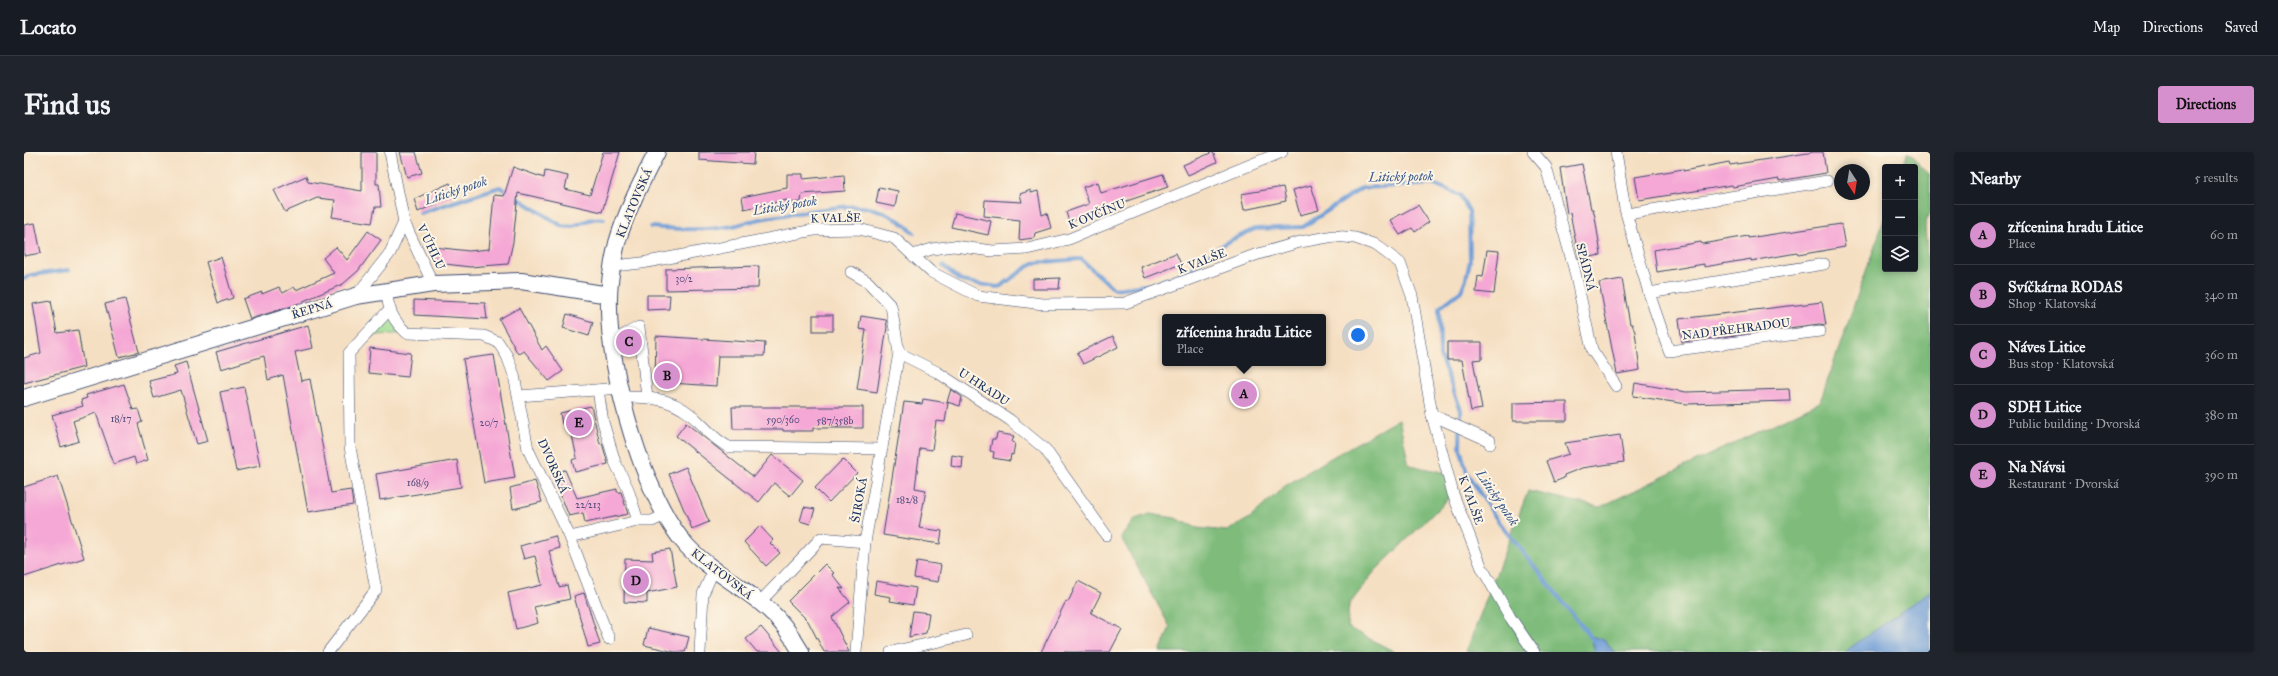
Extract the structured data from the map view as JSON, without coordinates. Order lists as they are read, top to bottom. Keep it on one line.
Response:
{"streets":{"street":["KLATOVSKÁ","K OVČÍNU","K VALŠE","V ÚHLU","SPÁDNÁ","ŘEPNÁ","NAD PŘEHRADOU","U HRADU","DVORSKÁ","ŠIROKÁ"]},"crossings":[["KLATOVSKÁ","K VALŠE"],["KLATOVSKÁ","ŘEPNÁ"],["K OVČÍNU","K VALŠE"],["V ÚHLU","ŘEPNÁ"],["U HRADU","ŠIROKÁ"]],"water":["Litický potok"],"house_numbers":["30/2","18/17","590/360","587/358b","20/7","168/9","182/8","22/213"],"north":"bottom","page":{"header":"Locato","nav":["Map","Directions","Saved"],"buttons":"Directions","title":"Find us","heading":["Nearby","5 results"],"map_buttons":["+","−"],"list":[{"mark":"A","name":"zřícenina hradu Litice","note":"Place","value":"60 m"},{"mark":"B","name":"Svíčkárna RODAS","note":"Shop · Klatovská","value":"340 m"},{"mark":"C","name":"Náves Litice","note":"Bus stop · Klatovská","value":"360 m"},{"mark":"D","name":"SDH Litice","note":"Public building · Dvorská","value":"380 m"},{"mark":"E","name":"Na Návsi","note":"Restaurant · Dvorská","value":"390 m"}],"popup":["zřícenina hradu Litice","Place"],"pins":["C","B","A","E","D"]}}
